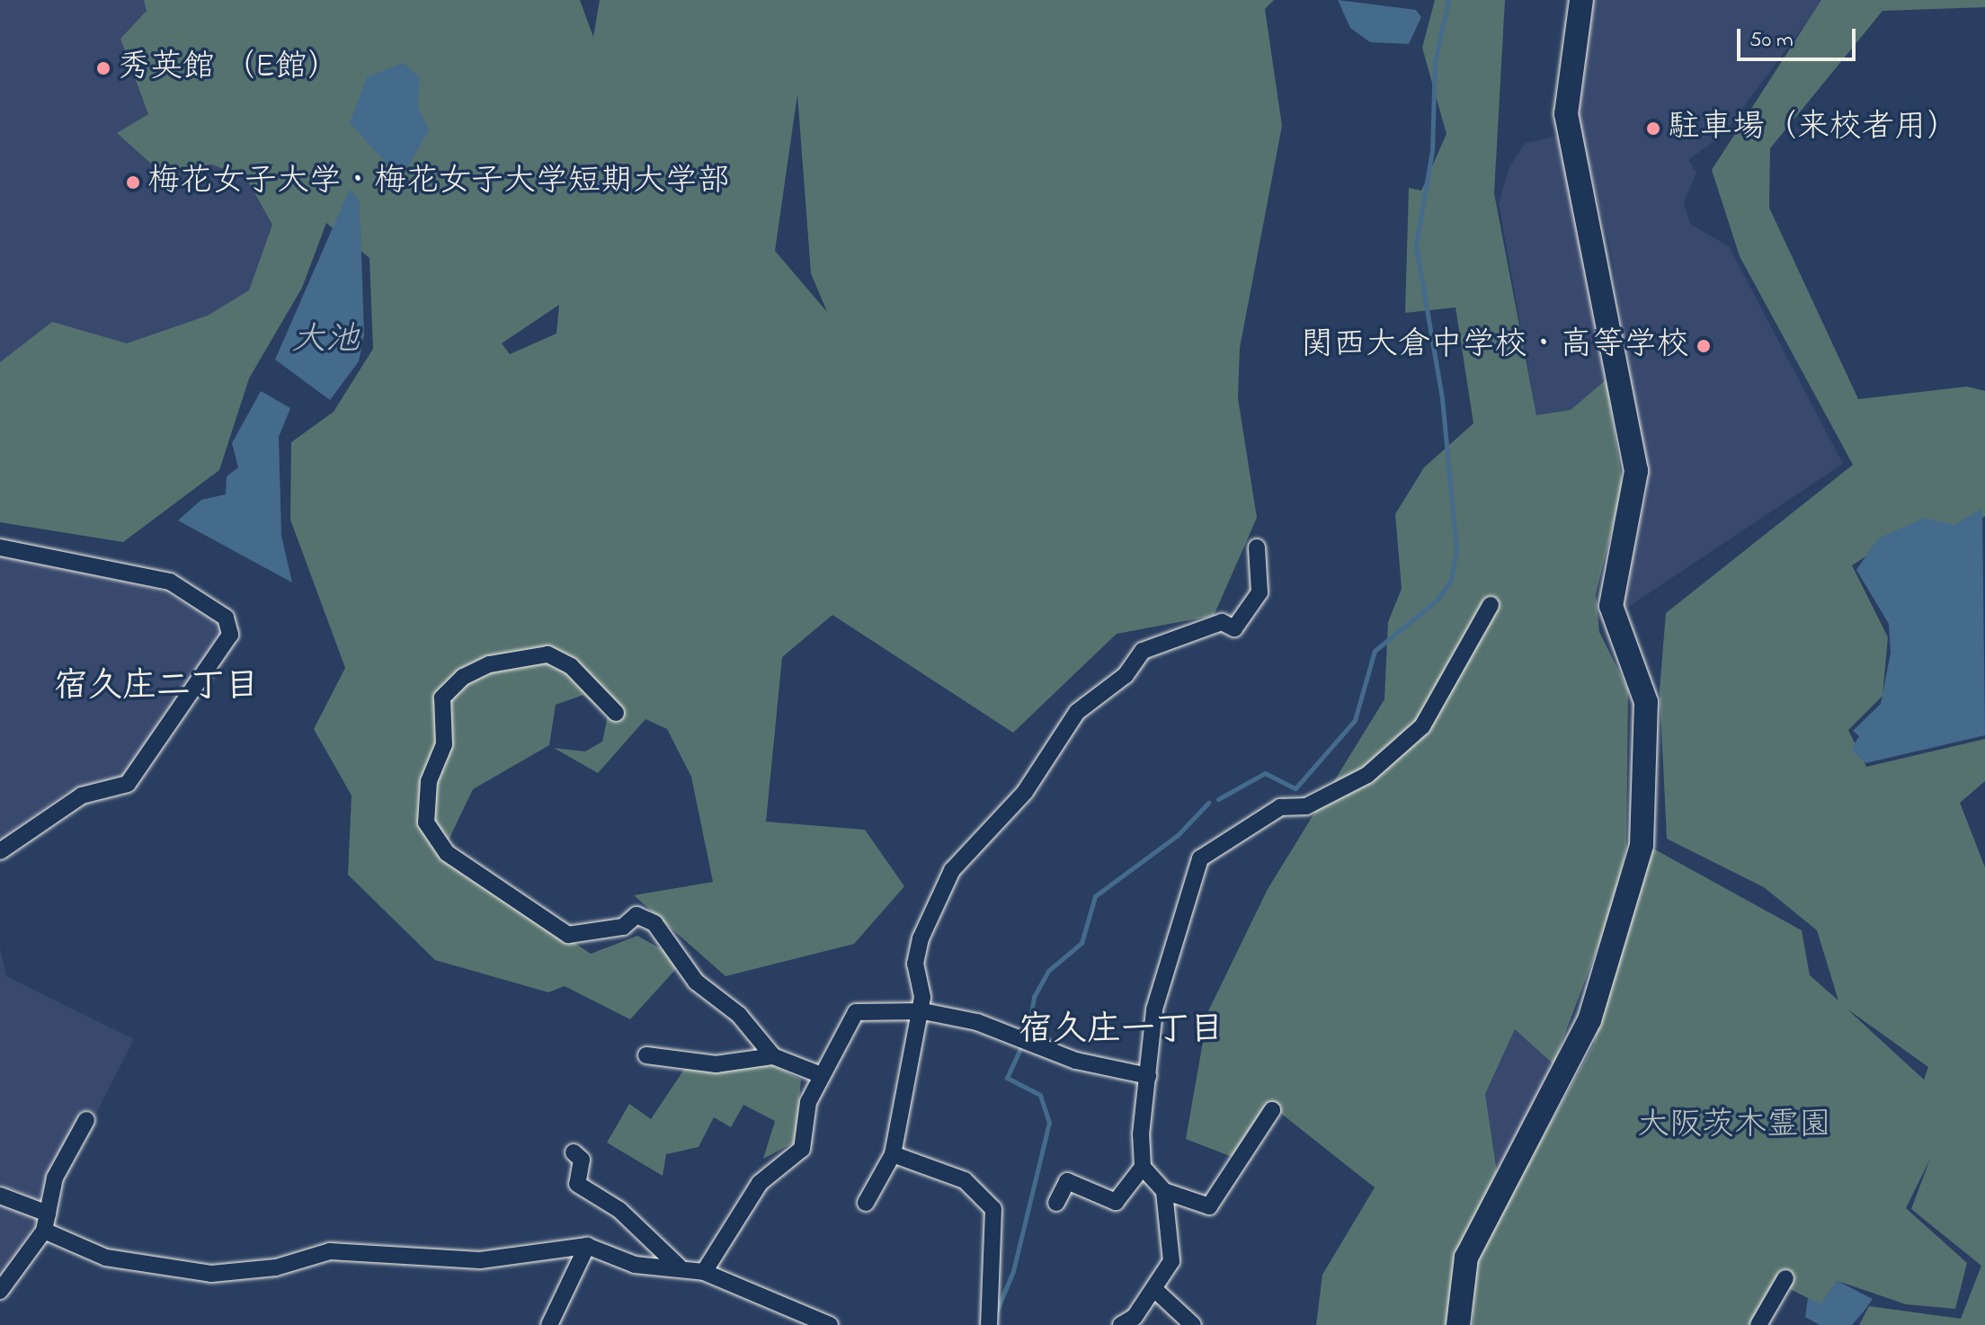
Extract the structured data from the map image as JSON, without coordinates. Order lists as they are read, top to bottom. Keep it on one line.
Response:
{"districts":["宿久庄二丁目","宿久庄一丁目"],"water":["大池"],"parks":["大阪茨木霊園"],"places":["秀英館 （E館）","駐車場（来校者用）","梅花女子大学・梅花女子大学短期大学部","関西大倉中学校・高等学校"],"scale_bar":"50 m"}
